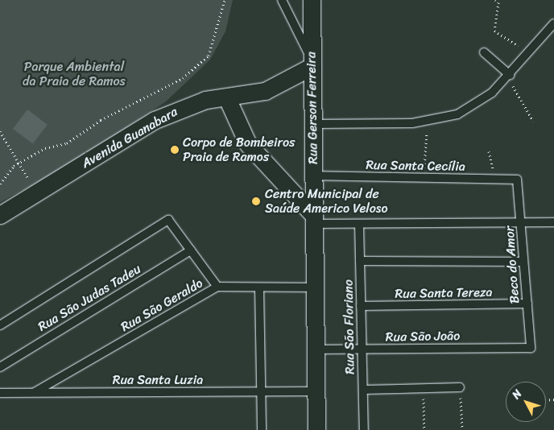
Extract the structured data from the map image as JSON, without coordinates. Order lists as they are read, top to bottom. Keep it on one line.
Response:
{"streets":{"street":["Rua Gerson Ferreira","Avenida Guanabara"],"lane":["Rua Santa Cecília","Beco do Amor","Rua Santa Tereza","Rua São Judas Tadeu","Rua São Geraldo","Rua São Floriano","Rua São João","Rua Santa Luzia"]},"crossings":[["Rua Gerson Ferreira","Avenida Guanabara"],["Rua Gerson Ferreira","Rua Santa Cecília"],["Rua Gerson Ferreira","Rua São Geraldo"],["Rua Gerson Ferreira","Rua São João"],["Rua Gerson Ferreira","Rua Santa Luzia"],["Rua Santa Cecília","Beco do Amor"],["Beco do Amor","Rua Santa Tereza"],["Beco do Amor","Rua São João"],["Rua Santa Tereza","Rua São Floriano"],["Rua São Geraldo","Rua Santa Luzia"],["Rua São Floriano","Rua São João"]],"parks":["Parque Ambiental da Praia de Ramos"],"places":["Corpo de Bombeiros Praia de Ramos","Centro Municipal de Saúde Americo Veloso"],"north":"top left"}
